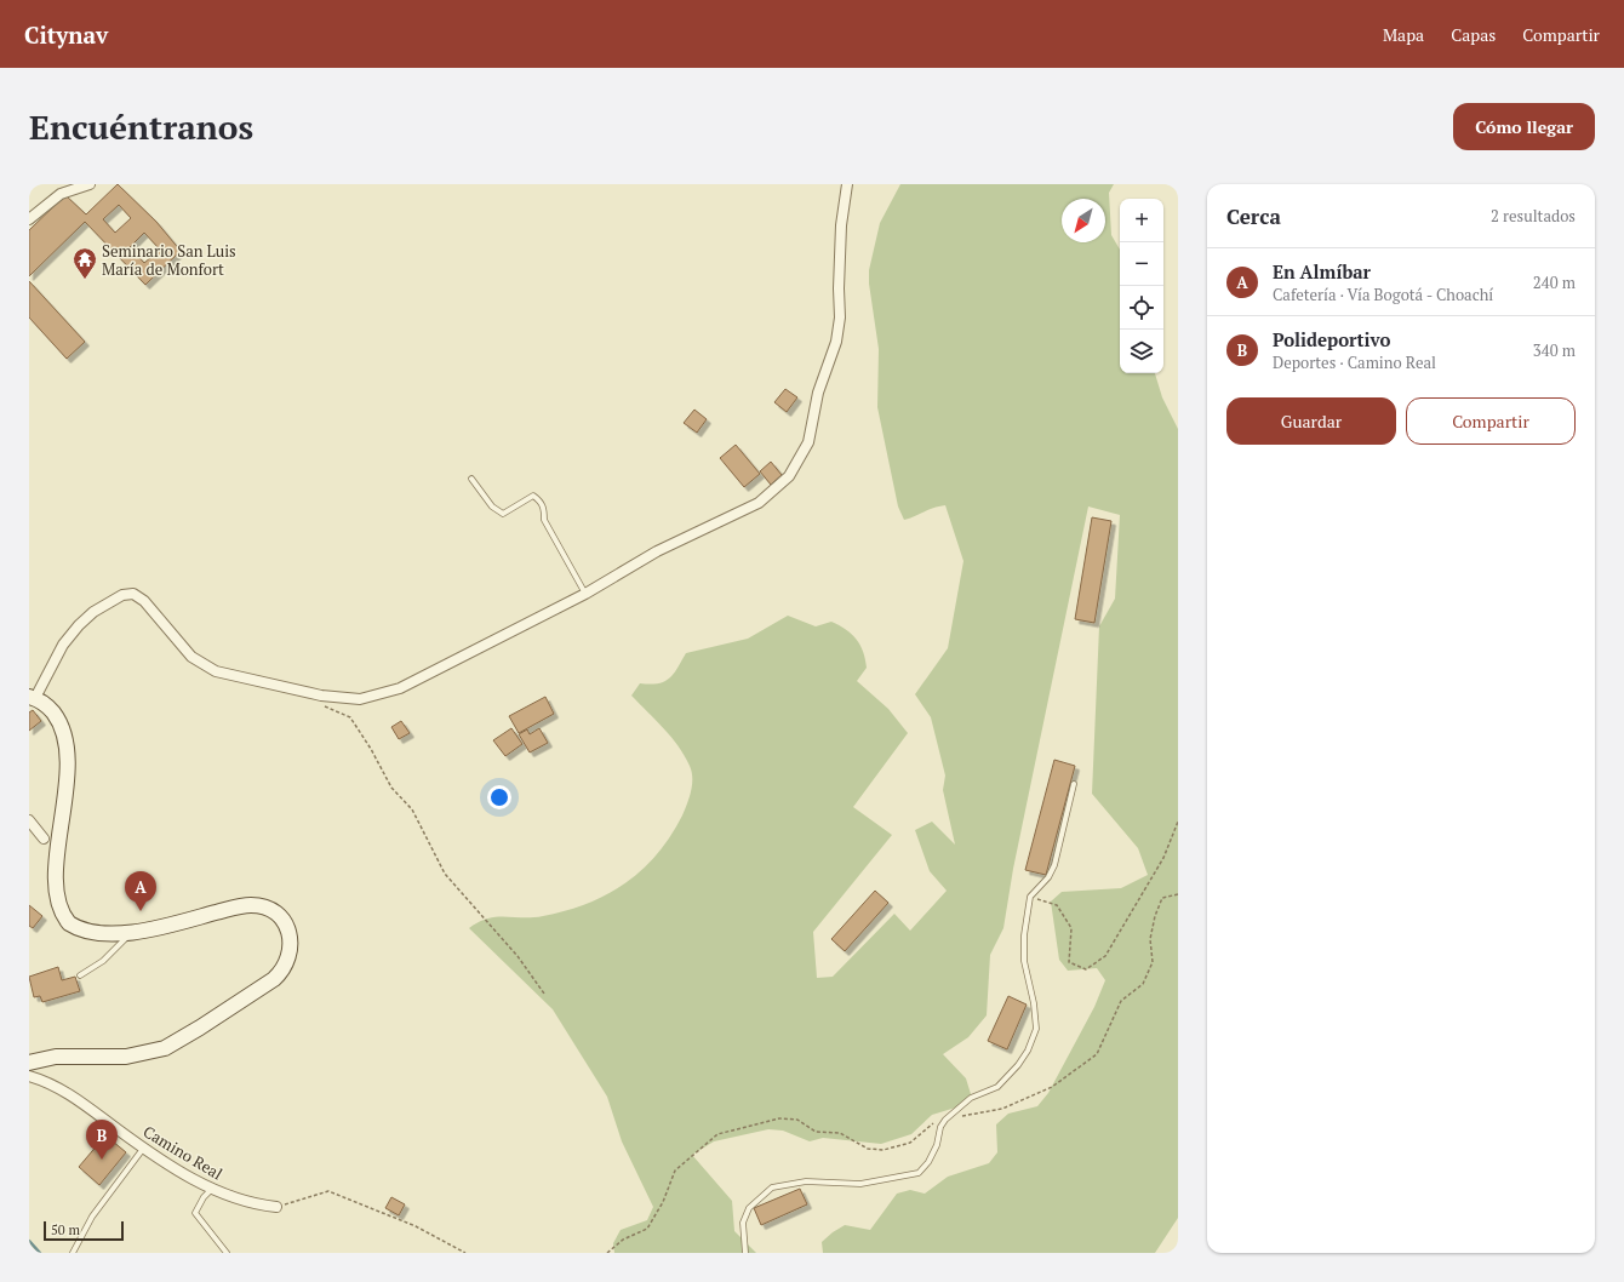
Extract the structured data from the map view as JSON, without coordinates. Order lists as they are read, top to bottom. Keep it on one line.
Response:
{"streets":{"street":["Camino Real"]},"places":{"temple":["Seminario San Luis María de Monfort"]},"scale_bar":"50 m","north":"bottom left","page":{"header":"Citynav","nav":["Mapa","Capas","Compartir"],"buttons":["Cómo llegar",["Guardar","Compartir"]],"title":"Encuéntranos","heading":["Cerca","2 resultados"],"map_buttons":["+","−"],"list":[{"mark":"A","name":"En Almíbar","note":"Cafetería · Vía Bogotá - Choachí","value":"240 m"},{"mark":"B","name":"Polideportivo","note":"Deportes · Camino Real","value":"340 m"}],"pins":["A","B"],"scale":"50 m"}}
